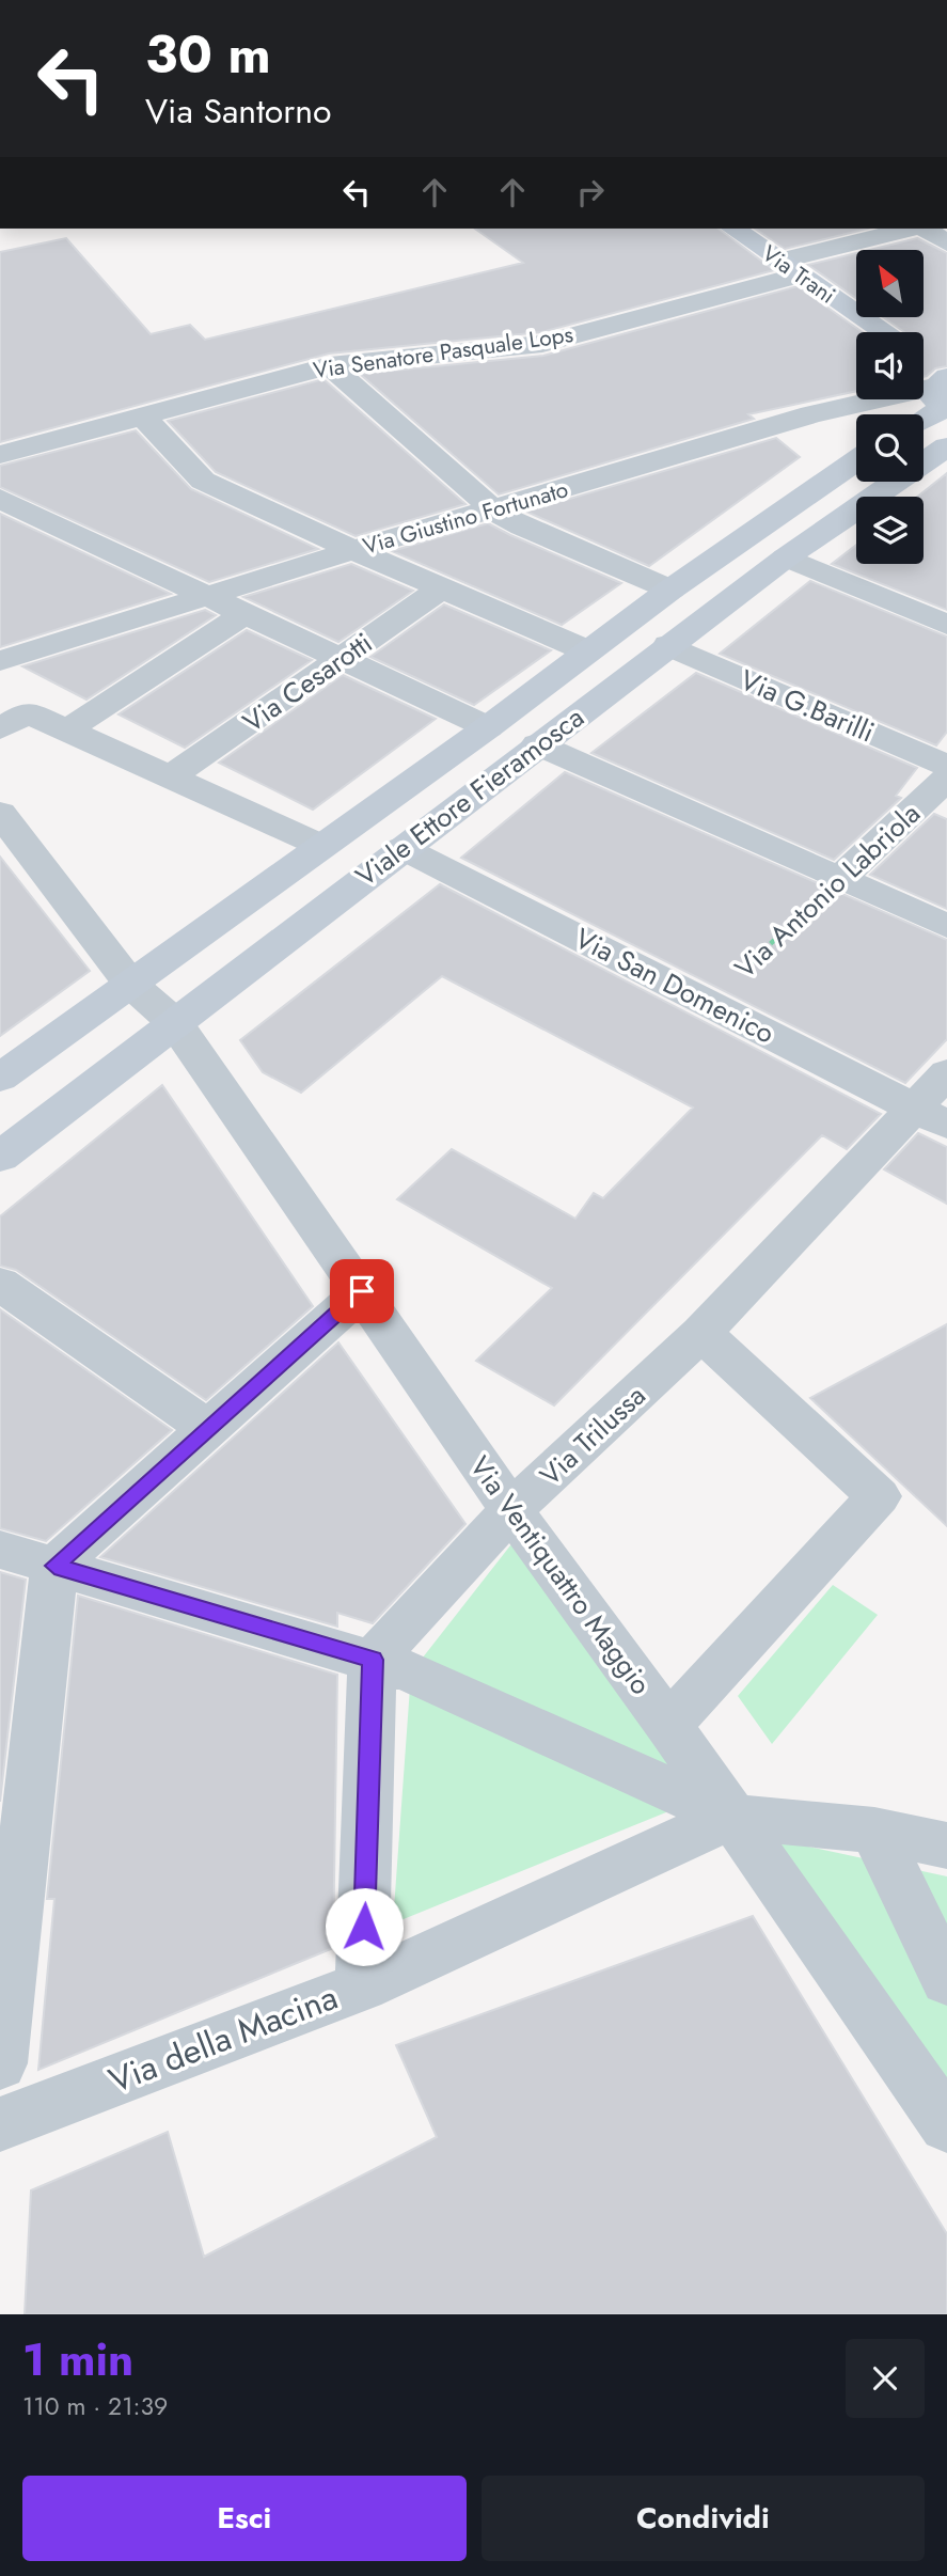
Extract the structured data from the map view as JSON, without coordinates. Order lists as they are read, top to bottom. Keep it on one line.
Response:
{"streets":{"main road":["Via Trani","Viale Ettore Fieramosca"],"street":["Via Senatore Pasquale Lops","Via Giustino Fortunato","Via Cesarotti","Via G.Barilli","Via Antonio Labriola","Via San Domenico","Via Trilussa","Via Ventiquattro Maggio","Via della Macina"]},"crossings":[["Via Trani","Via Senatore Pasquale Lops"],["Via Trani","Via Giustino Fortunato"],["Via G.Barilli","Viale Ettore Fieramosca"],["Viale Ettore Fieramosca","Via San Domenico"],["Viale Ettore Fieramosca","Via Ventiquattro Maggio"],["Via Antonio Labriola","Via San Domenico"],["Via San Domenico","Via Trilussa"],["Via Trilussa","Via Ventiquattro Maggio"],["Via Ventiquattro Maggio","Via della Macina"]],"north":"top left","page":{"turn":["30 m","Via Santorno"],"heading":["1 min","110 m · 21:39"],"buttons":["Esci","Condividi"]}}
